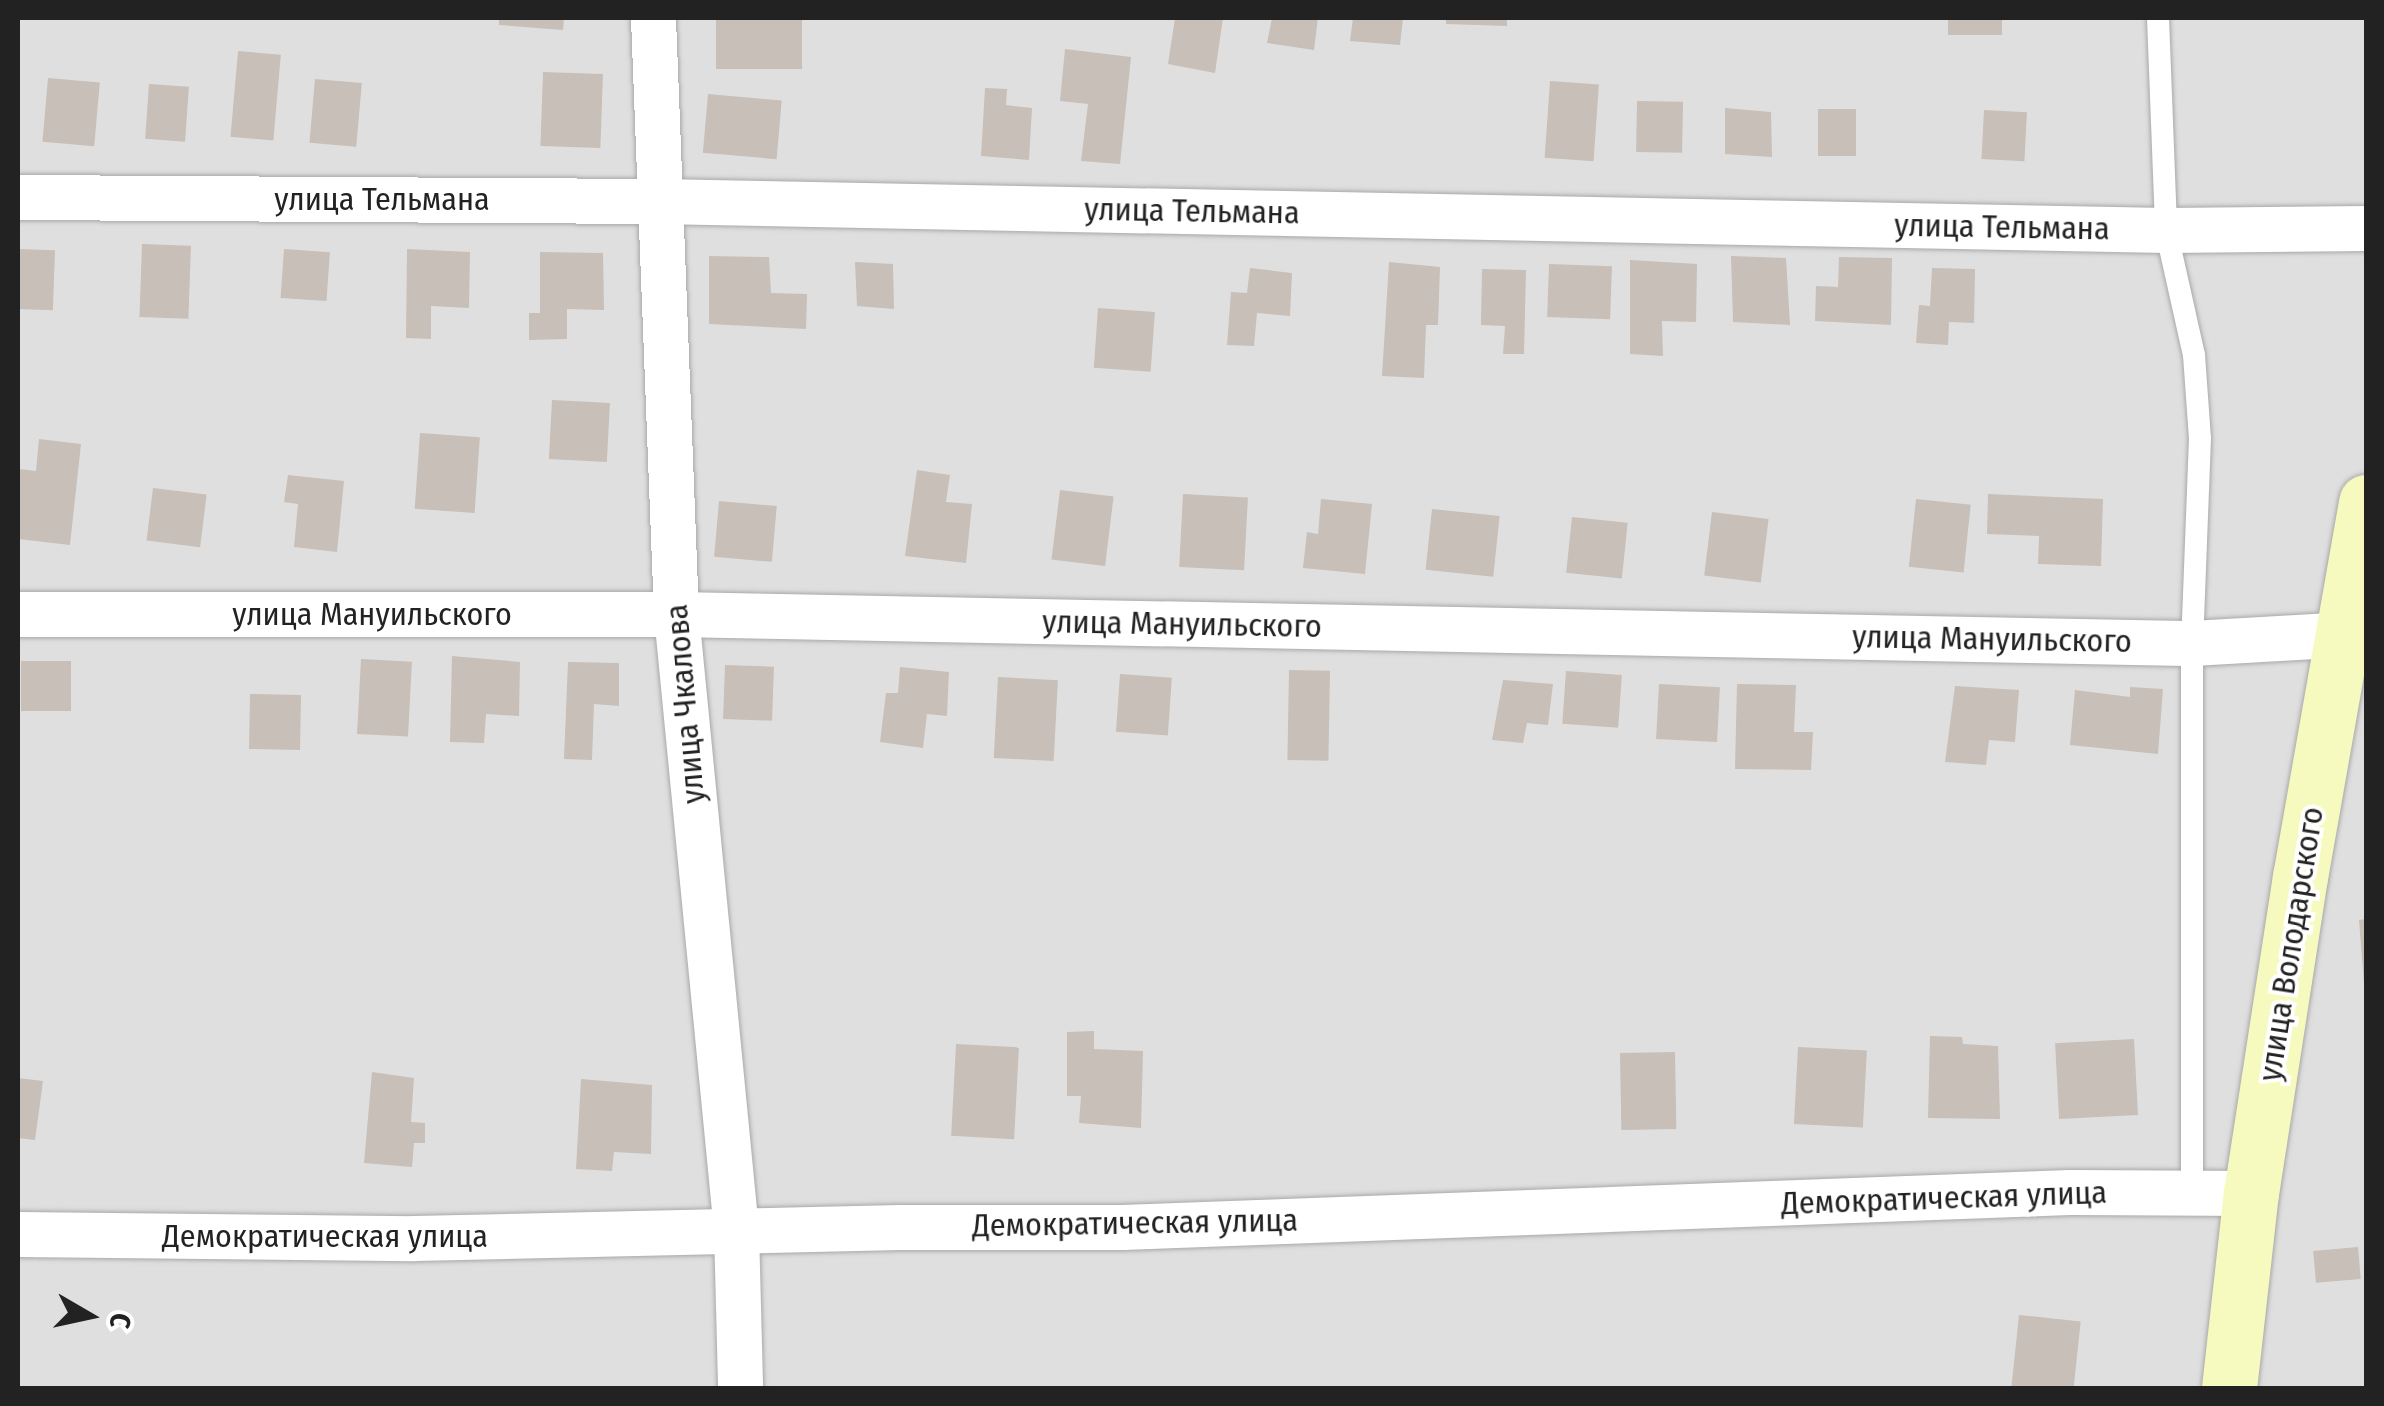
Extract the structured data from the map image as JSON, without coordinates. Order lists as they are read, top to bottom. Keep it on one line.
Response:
{"streets":{"street":["улица Тельмана","улица Мануильского","улица Чкалова","улица Володарского","Демократическая улица"]},"crossings":[["улица Тельмана","улица Чкалова"],["улица Мануильского","улица Чкалова"],["улица Мануильского","улица Володарского"],["улица Чкалова","Демократическая улица"],["улица Володарского","Демократическая улица"]],"north":"right"}
